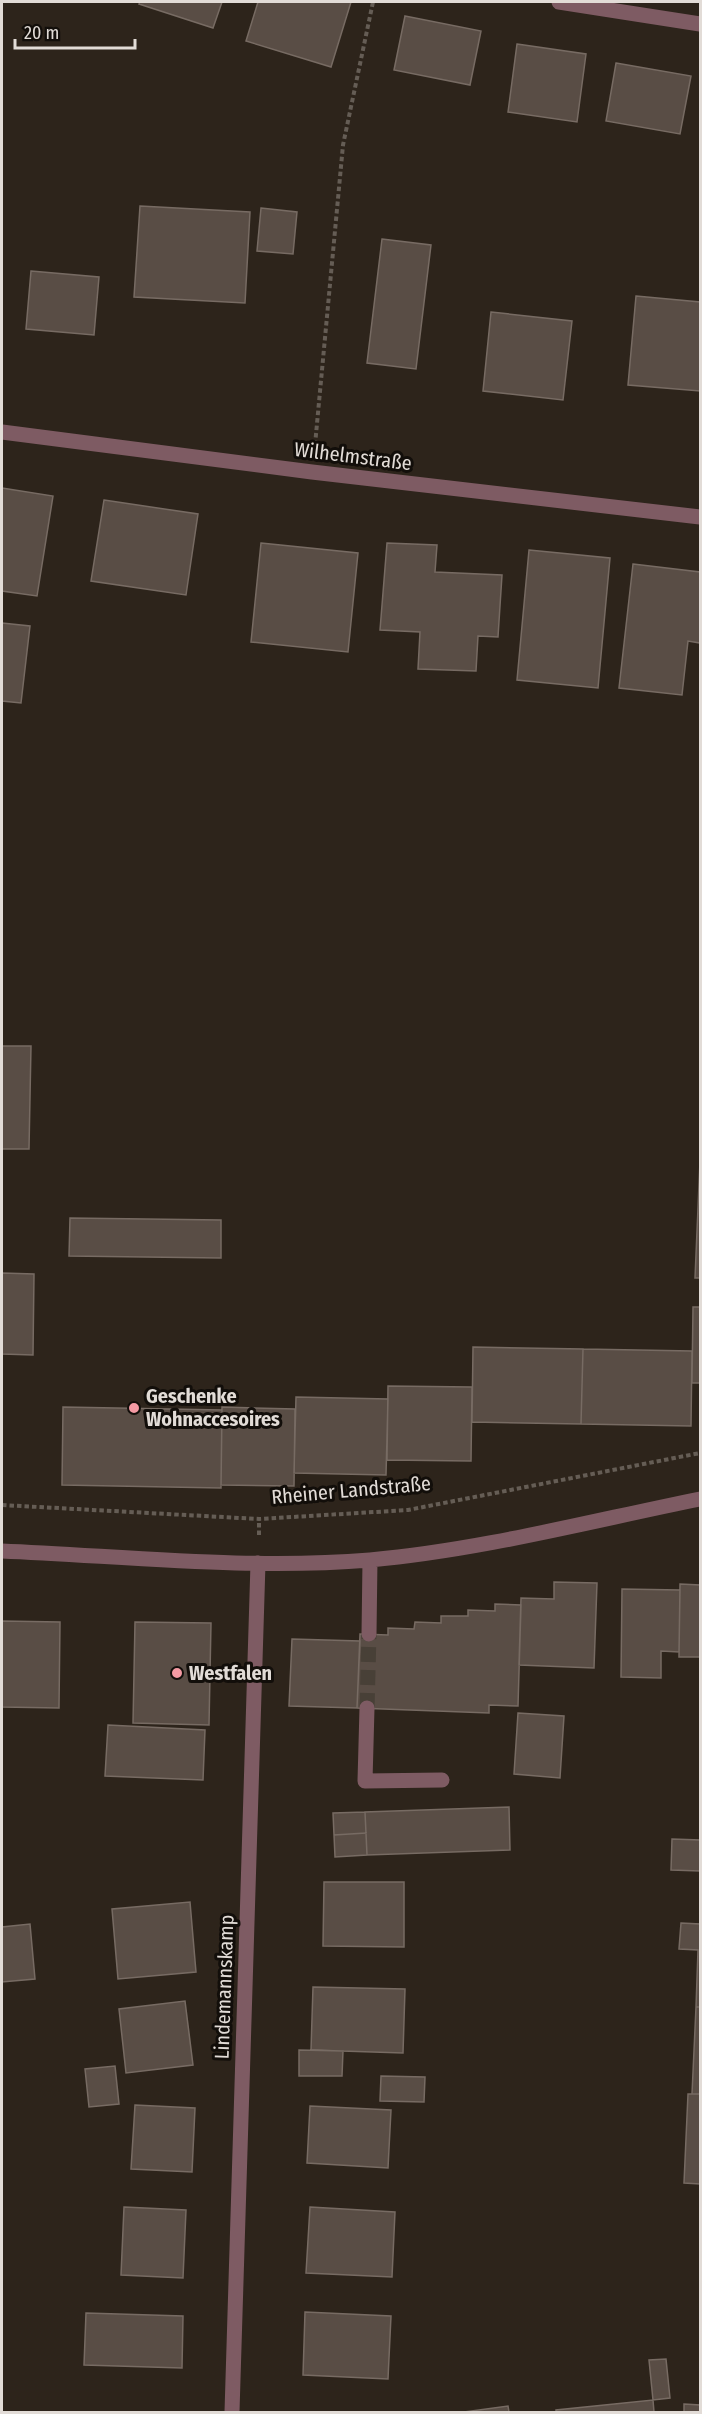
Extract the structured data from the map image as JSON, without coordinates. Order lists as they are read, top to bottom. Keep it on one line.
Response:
{"streets":{"street":["Wilhelmstraße","Lindemannskamp"],"path":["Rheiner Landstraße"]},"places":["Geschenke Wohnaccesoires","Westfalen"],"scale_bar":"20 m"}
